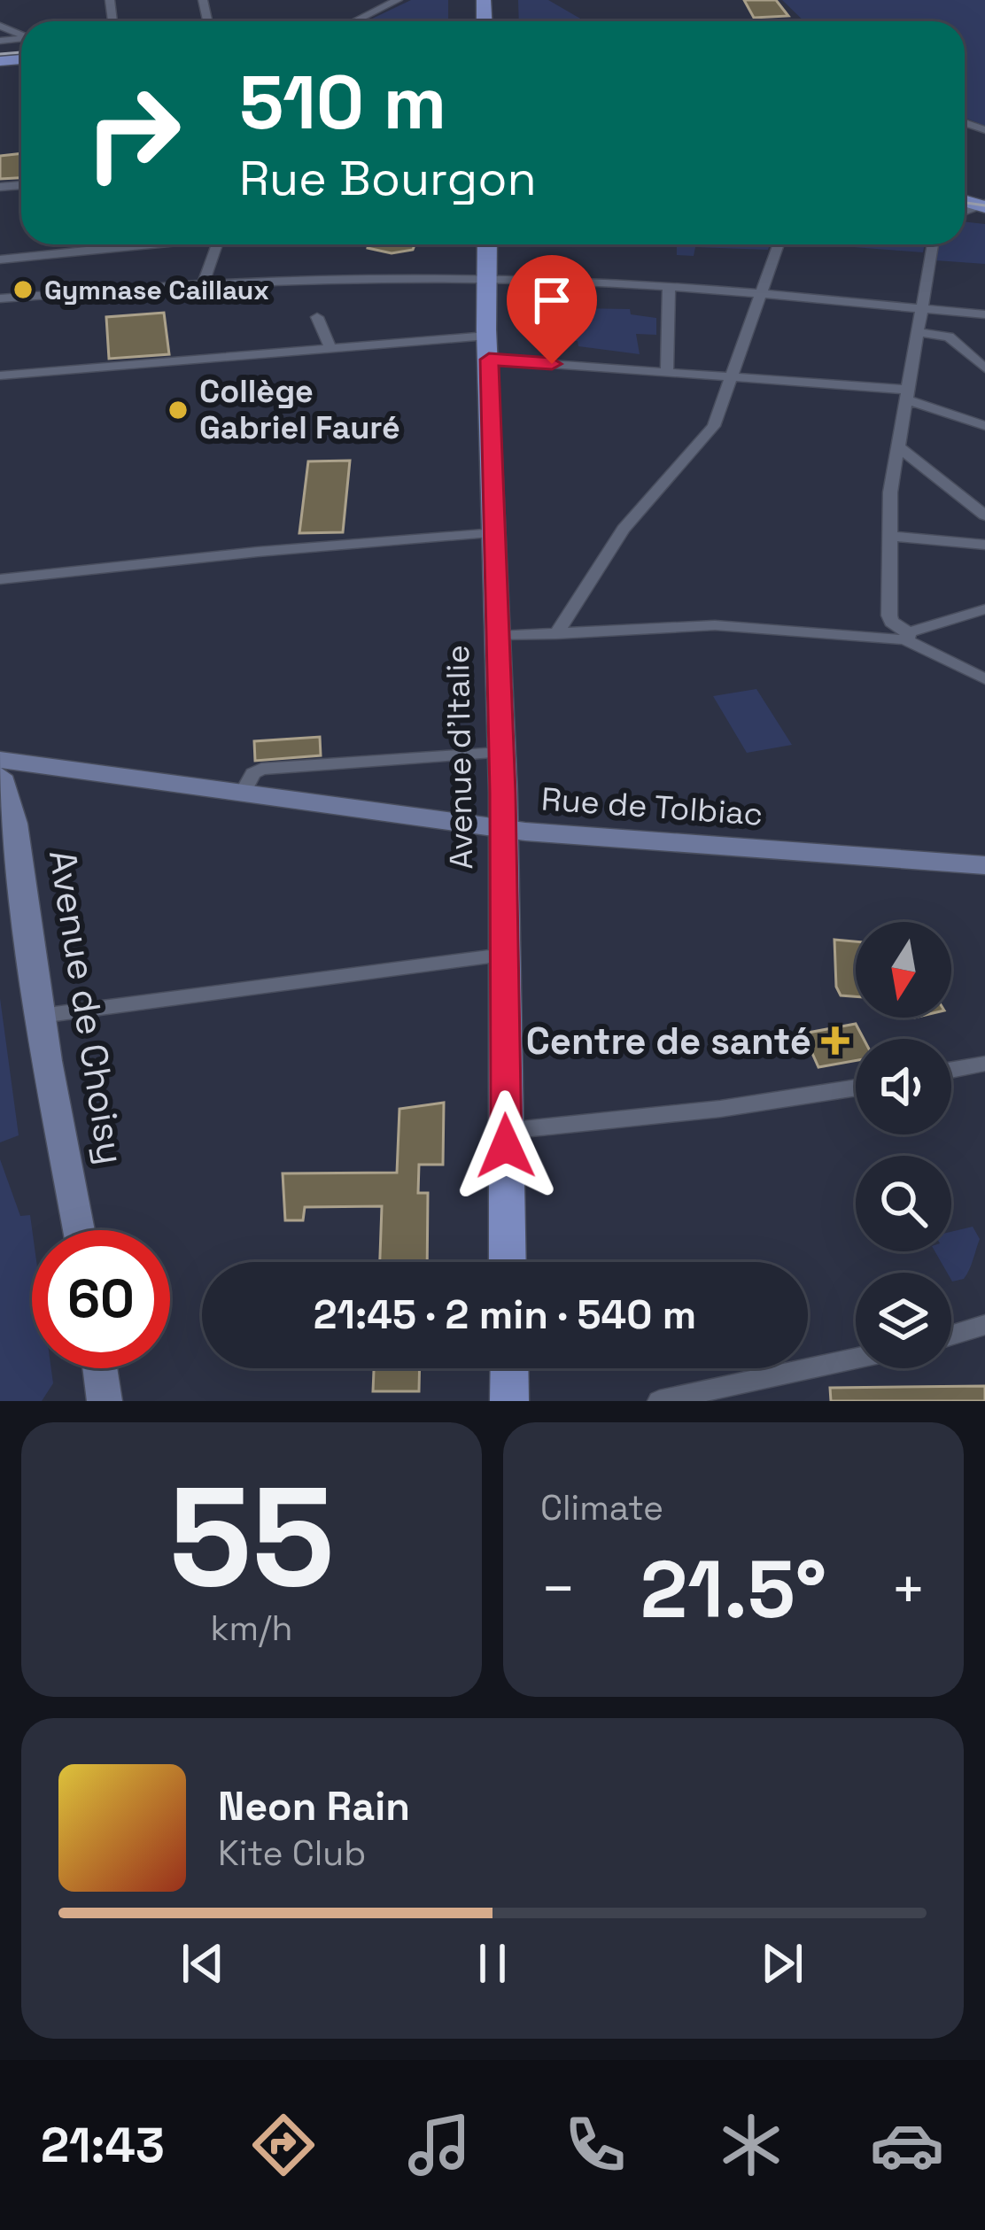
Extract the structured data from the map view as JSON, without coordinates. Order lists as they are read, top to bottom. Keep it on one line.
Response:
{"streets":{"main road":["Avenue d'Italie","Rue de Tolbiac","Avenue de Choisy"]},"crossings":[["Avenue d'Italie","Rue de Tolbiac"]],"places":{"other":["Gymnase Caillaux","Collège Gabriel Fauré"],"health":["Centre de santé"]},"north":"bottom","page":{"turn":["510 m","Rue Bourgon"],"limit":"60","trip":"21:45 · 2 min · 540 m","tile":[["55","km/h"],"Climate"],"heat":["−","21.5°","+"],"song":["Neon Rain","Kite Club"],"tabs":"21:43"}}
